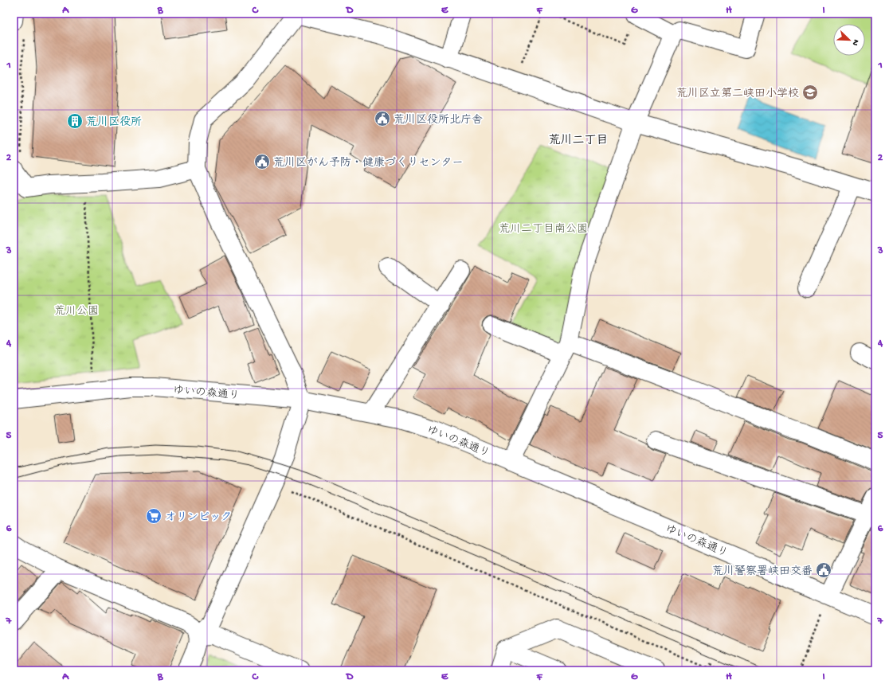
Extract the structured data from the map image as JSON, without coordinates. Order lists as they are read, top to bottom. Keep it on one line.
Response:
{"streets":{"street":["ゆいの森通り"]},"districts":["荒川二丁目"],"parks":["荒川二丁目南公園","荒川公園"],"places":{"school or university":["荒川区立第二峡田小学校"],"public building":["荒川区役所北庁舎","荒川区がん予防・健康づくりセンター","荒川警察署峡田交番"],"building":["荒川区役所"],"supermarket":["オリンピック"]},"north":"bottom right","grid":{"columns":["A","B","C","D","E","F","G","H","I"],"rows":["1","2","3","4","5","6","7"]}}
